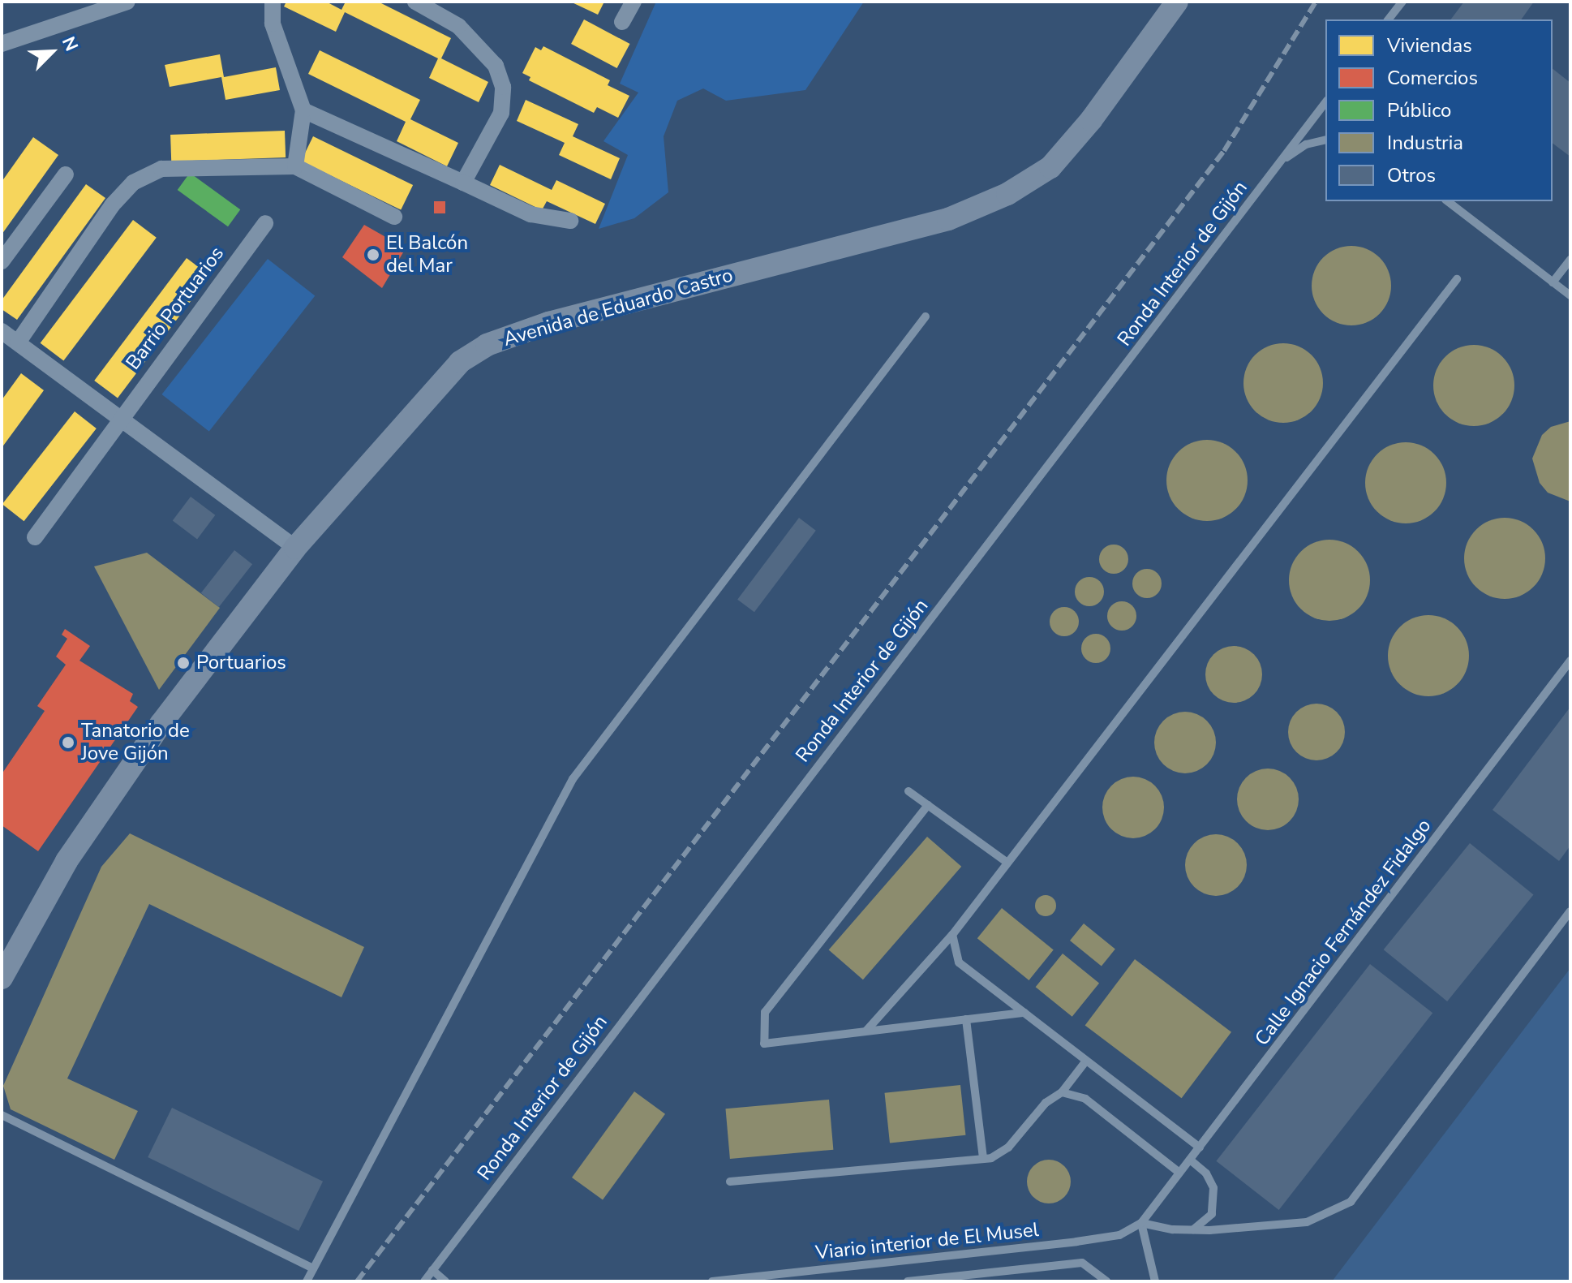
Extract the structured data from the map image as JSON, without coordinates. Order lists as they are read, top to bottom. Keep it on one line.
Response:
{"streets":{"street":["Avenida de Eduardo Castro","Barrio Portuarios"],"lane":["Ronda Interior de Gijón","Calle Ignacio Fernández Fidalgo","Viario interior de El Musel"]},"crossings":[["Calle Ignacio Fernández Fidalgo","Viario interior de El Musel"]],"places":["El Balcón del Mar","Portuarios","Tanatorio de Jove Gijón"],"legend":["Viviendas","Comercios","Público","Industria","Otros"],"north":"top right"}
